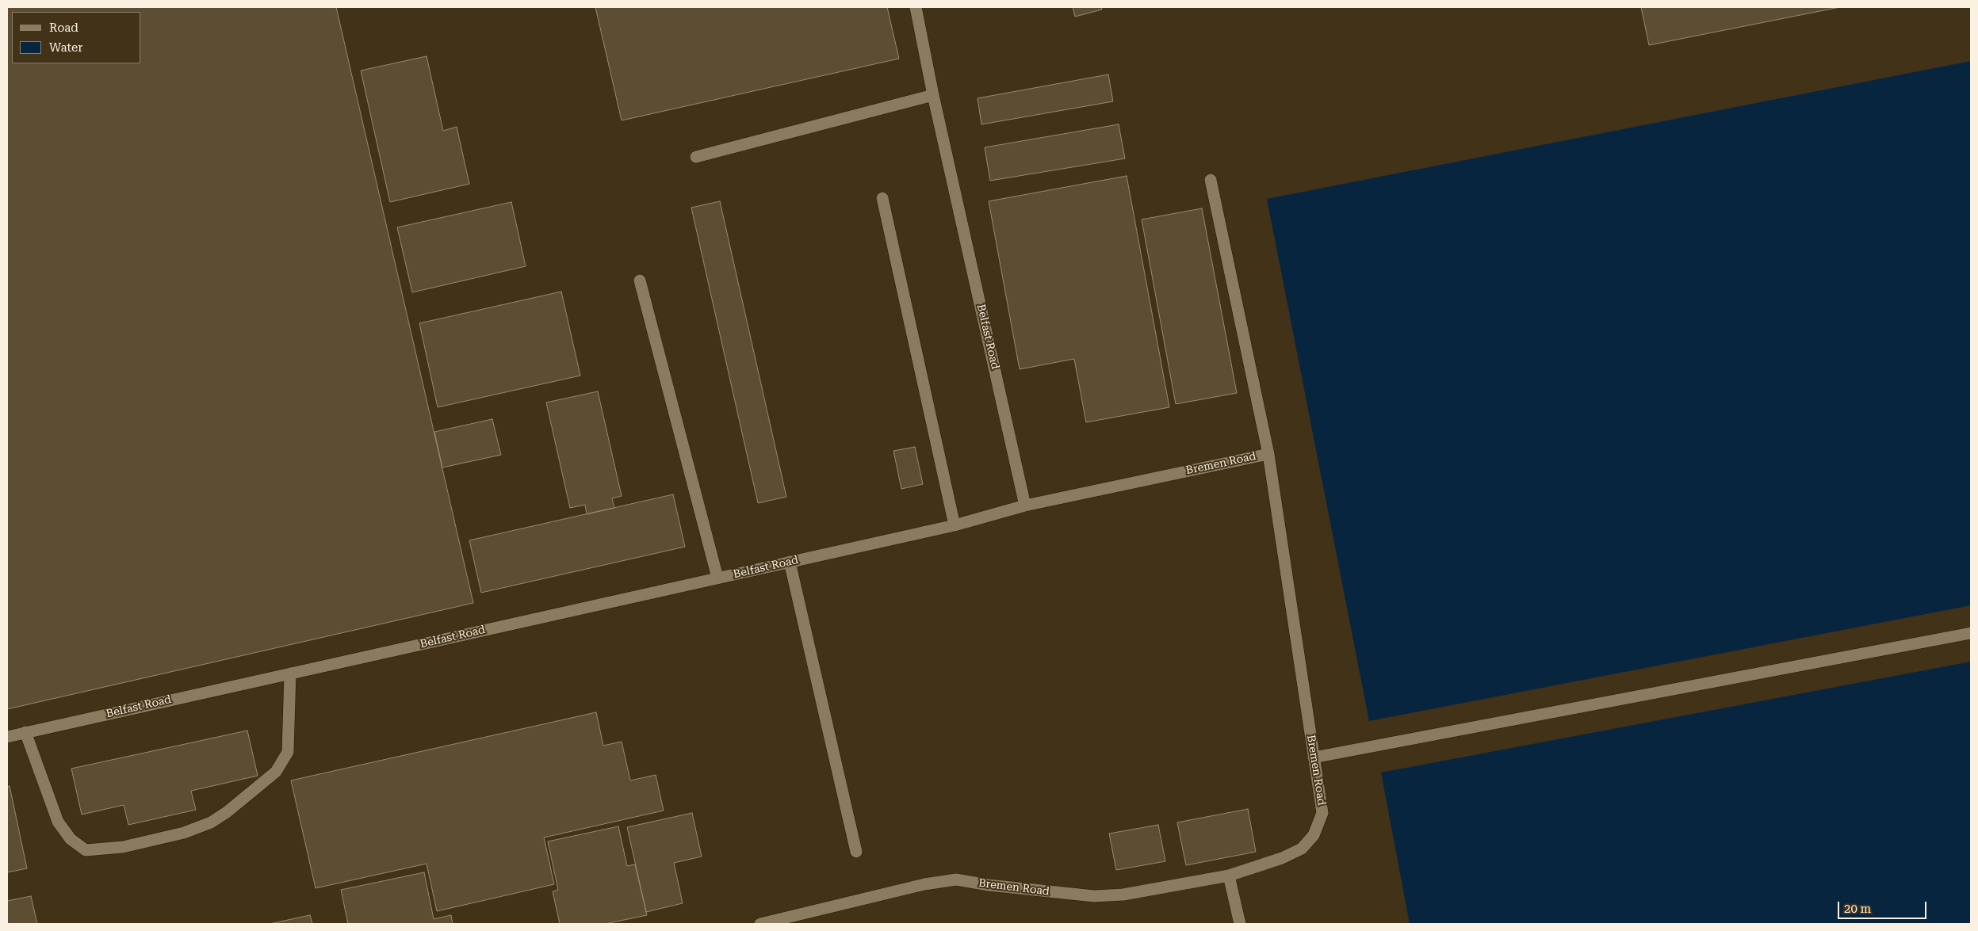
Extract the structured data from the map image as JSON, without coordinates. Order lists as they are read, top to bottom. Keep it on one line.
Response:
{"streets":{"street":["Belfast Road","Bremen Road"]},"crossings":[["Belfast Road","Bremen Road"]],"legend":["Road","Water"],"scale_bar":"20 m"}
